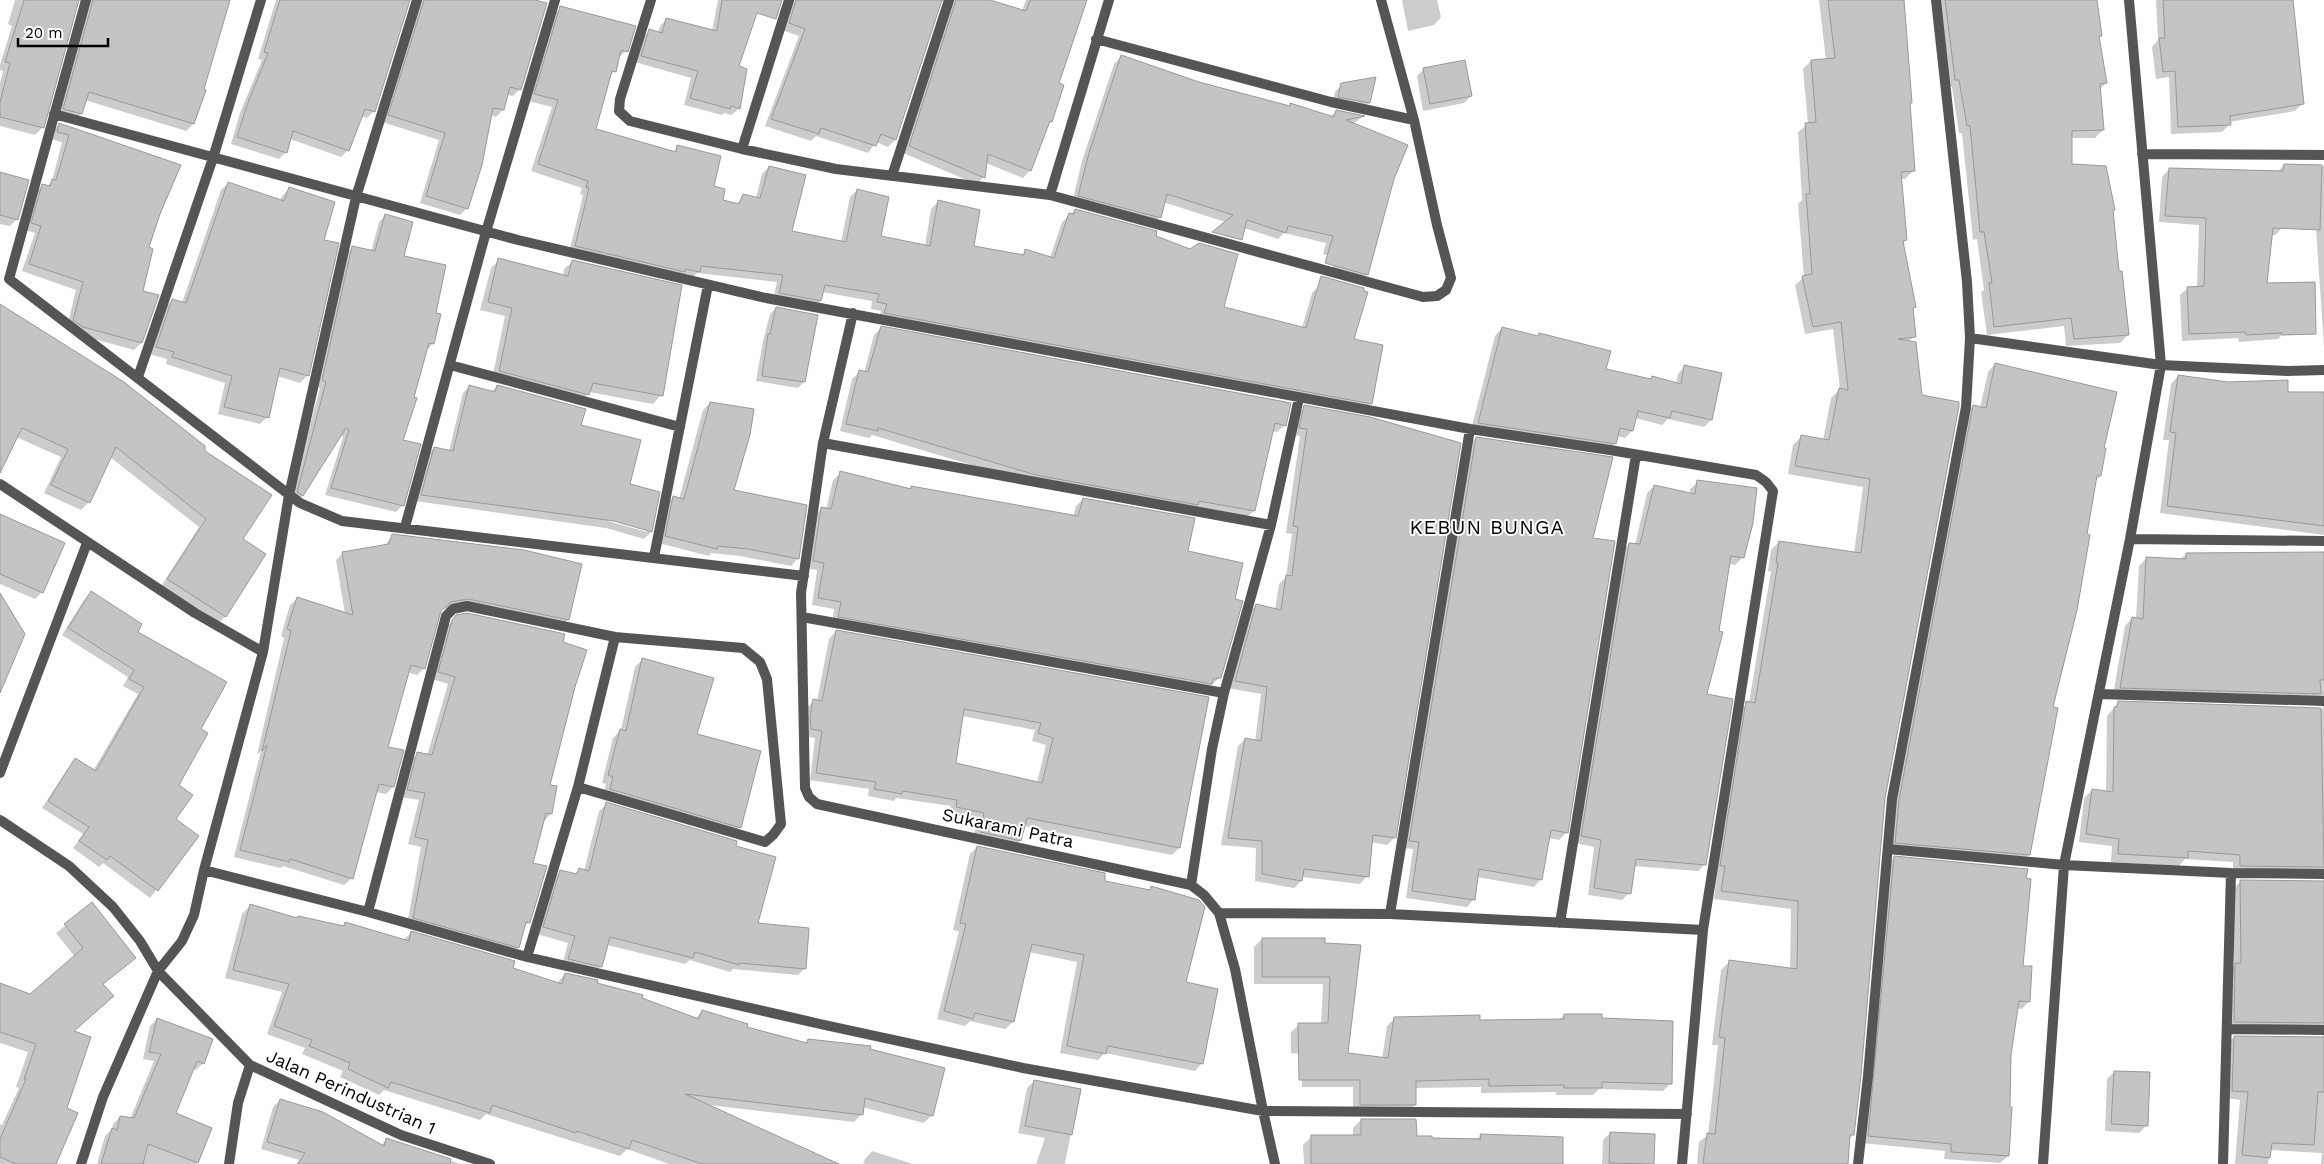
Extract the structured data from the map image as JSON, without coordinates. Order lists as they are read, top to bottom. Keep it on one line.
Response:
{"streets":{"street":["Sukarami Patra","Jalan Perindustrian 1"]},"districts":["KEBUN BUNGA"],"scale_bar":"20 m"}
